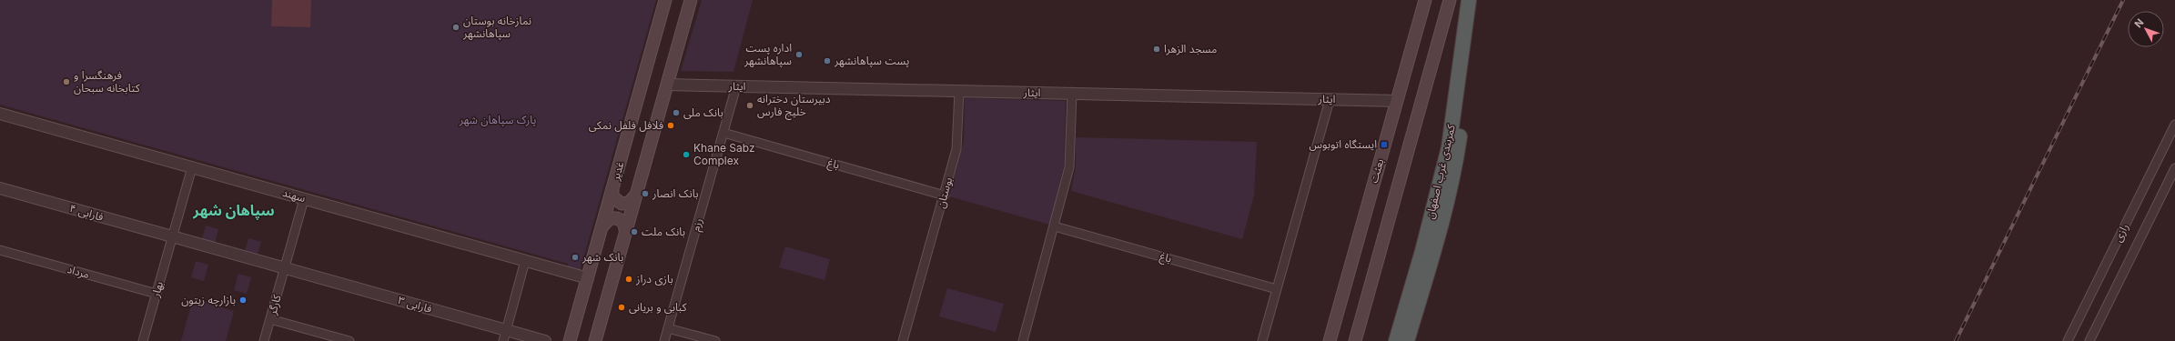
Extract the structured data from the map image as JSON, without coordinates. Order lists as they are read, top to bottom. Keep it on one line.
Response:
{"streets":{"highway":["کمربندی غرب اصفهان"],"main road":["غدیر","بعثت"],"street":["ایثار","باغ","بوستان","سهند","فارابی ۴","رزم","رازی","مرداد","بهار","کارگر","فارابی ۳"]},"crossings":[["ایثار","بعثت"],["ایثار","بوستان"],["ایثار","رزم"],["باغ","بوستان"],["باغ","رزم"],["غدیر","سهند"],["سهند","بهار"],["سهند","کارگر"],["فارابی ۴","بهار"],["فارابی ۴","کارگر"],["فارابی ۴","فارابی ۳"],["مرداد","بهار"],["کارگر","فارابی ۳"]],"districts":["سپاهان شهر"],"parks":["پارک سپاهان شهر"],"places":{"other":["نمازخانه بوستان سپاهانشهر","مسجد الزهرا","اداره پست سپاهانشهر","پست سپاهانشهر","فرهنگسرا و کتابخانه سبحان","دبیرستان دخترانه خلیج فارس","بانک ملی","فلافل فلفل نمکی","Khane Sabz Complex","بانک انصار","بانک ملت","بانک شهر","بازی دراز","بازارچه زیتون","کبابی و بریانی"],"transit":["ایستگاه اتوبوس"]},"north":"top left"}
